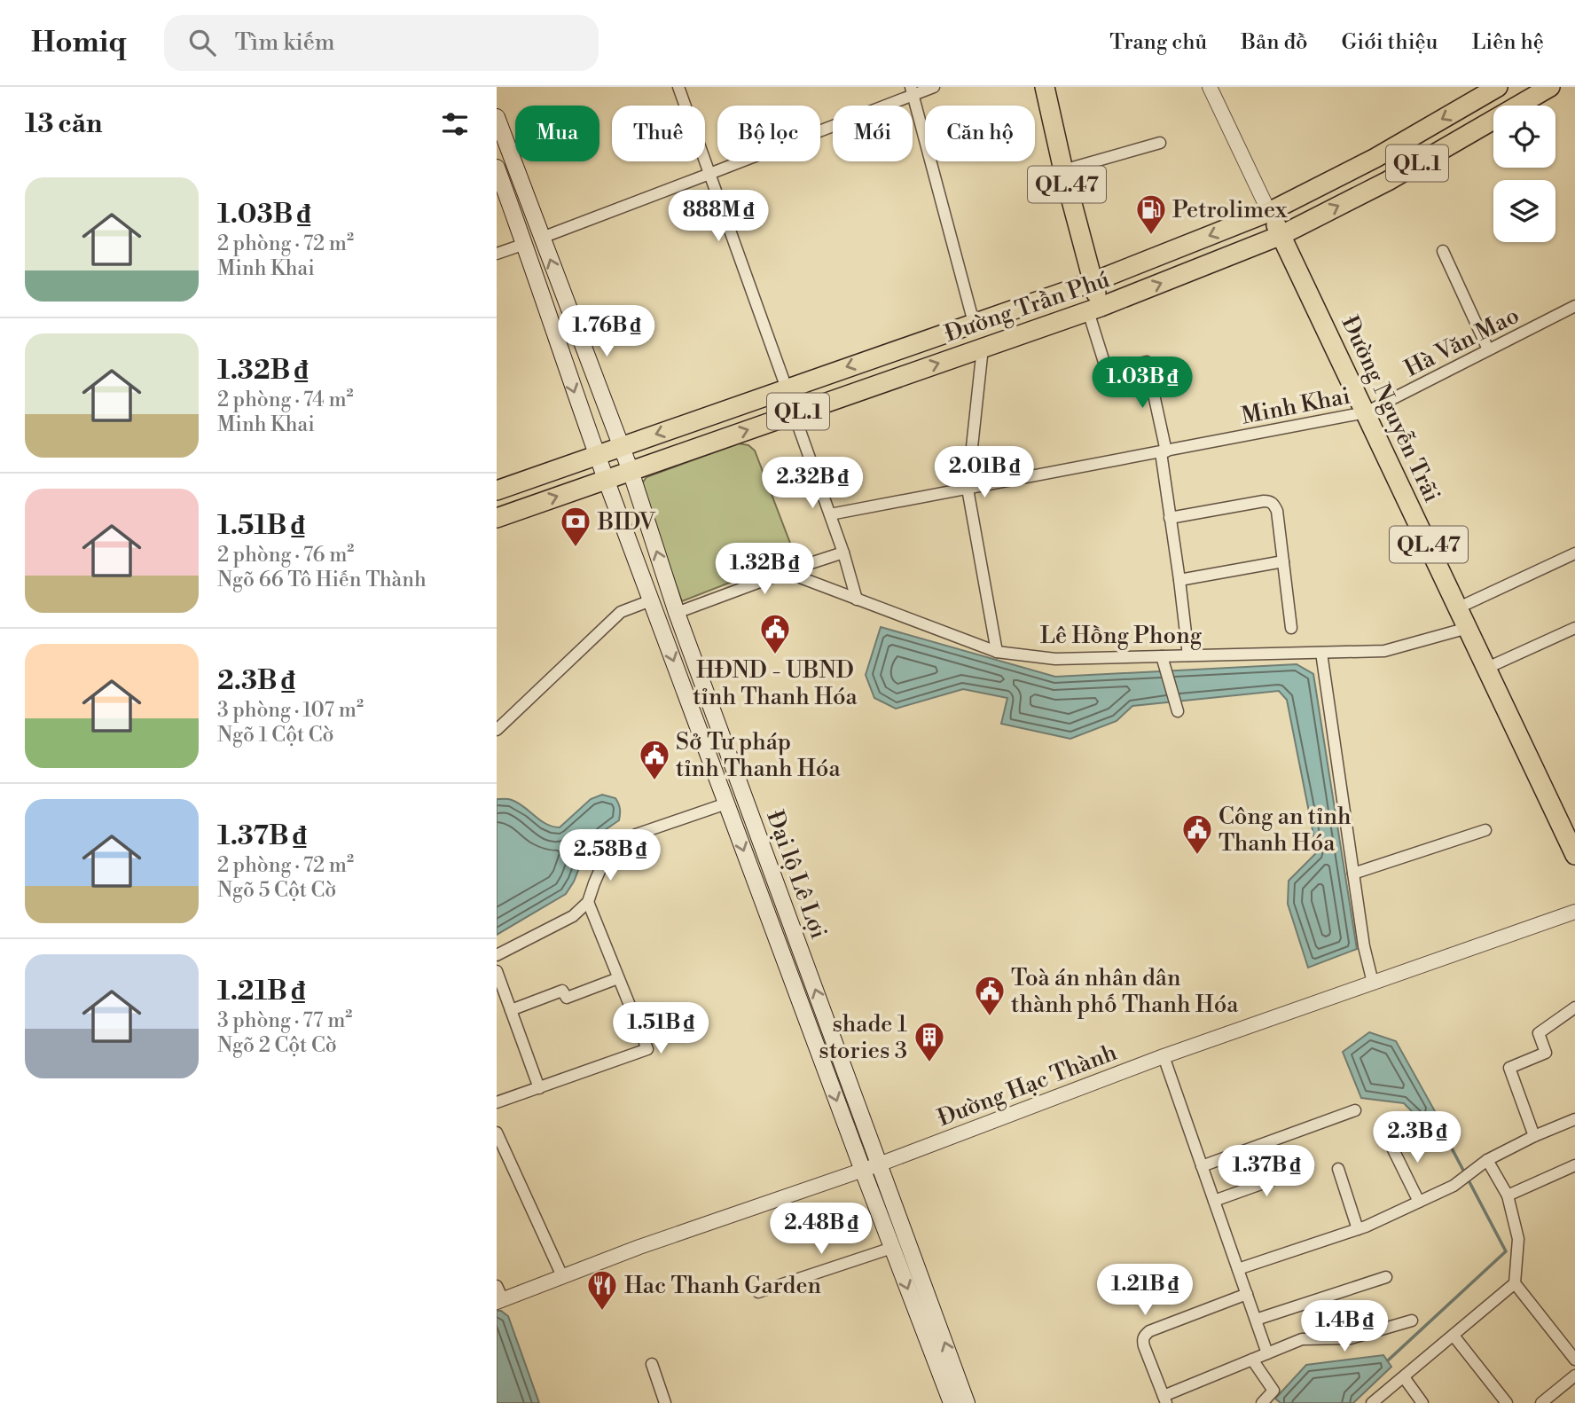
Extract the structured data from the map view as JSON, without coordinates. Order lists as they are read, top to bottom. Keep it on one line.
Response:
{"streets":{"highway":["QL.1","QL.47","Đường Trần Phú","Đường Nguyễn Trãi"],"main road":["Đại lộ Lê Lợi"],"street":["Hà Văn Mao","Minh Khai","Lê Hồng Phong","Đường Hạc Thành"]},"crossings":[["QL.47","Đường Trần Phú"],["Đường Trần Phú","Đường Nguyễn Trãi"],["Đường Trần Phú","Đại lộ Lê Lợi"],["Hà Văn Mao","Minh Khai"],["Hà Văn Mao","Đường Nguyễn Trãi"],["Minh Khai","Đường Nguyễn Trãi"],["Đường Nguyễn Trãi","Lê Hồng Phong"],["Đại lộ Lê Lợi","Đường Hạc Thành"]],"places":{"fuel station":["Petrolimex"],"bank":["BIDV"],"public building":["HĐND - UBND tỉnh Thanh Hóa","Sở Tư pháp tỉnh Thanh Hóa","Công an tỉnh Thanh Hóa","Toà án nhân dân thành phố Thanh Hóa"],"building":["shade 1 stories 3"],"restaurant":["Hac Thanh Garden"]},"page":{"header":"Homiq","search":"Tìm kiếm","nav":["Trang chủ","Bản đồ","Giới thiệu","Liên hệ"],"heading":"13 căn","chip":["Mua","Thuê","Bộ lọc","Mới","Căn hộ"],"list":[{"name":"1.03B ₫","note":"2 phòng · 72 m² · Minh Khai"},{"name":"1.32B ₫","note":"2 phòng · 74 m² · Minh Khai"},{"name":"1.51B ₫","note":"2 phòng · 76 m² · Ngõ 66 Tô Hiến Thành"},{"name":"2.3B ₫","note":"3 phòng · 107 m² · Ngõ 1 Cột Cờ"},{"name":"1.37B ₫","note":"2 phòng · 72 m² · Ngõ 5 Cột Cờ"},{"name":"1.21B ₫","note":"3 phòng · 77 m² · Ngõ 2 Cột Cờ"}],"price":["888M ₫","1.76B ₫","1.03B ₫","2.01B ₫","2.32B ₫","1.32B ₫","2.58B ₫","1.51B ₫","2.3B ₫","1.37B ₫","2.48B ₫","1.21B ₫","1.4B ₫"]}}
